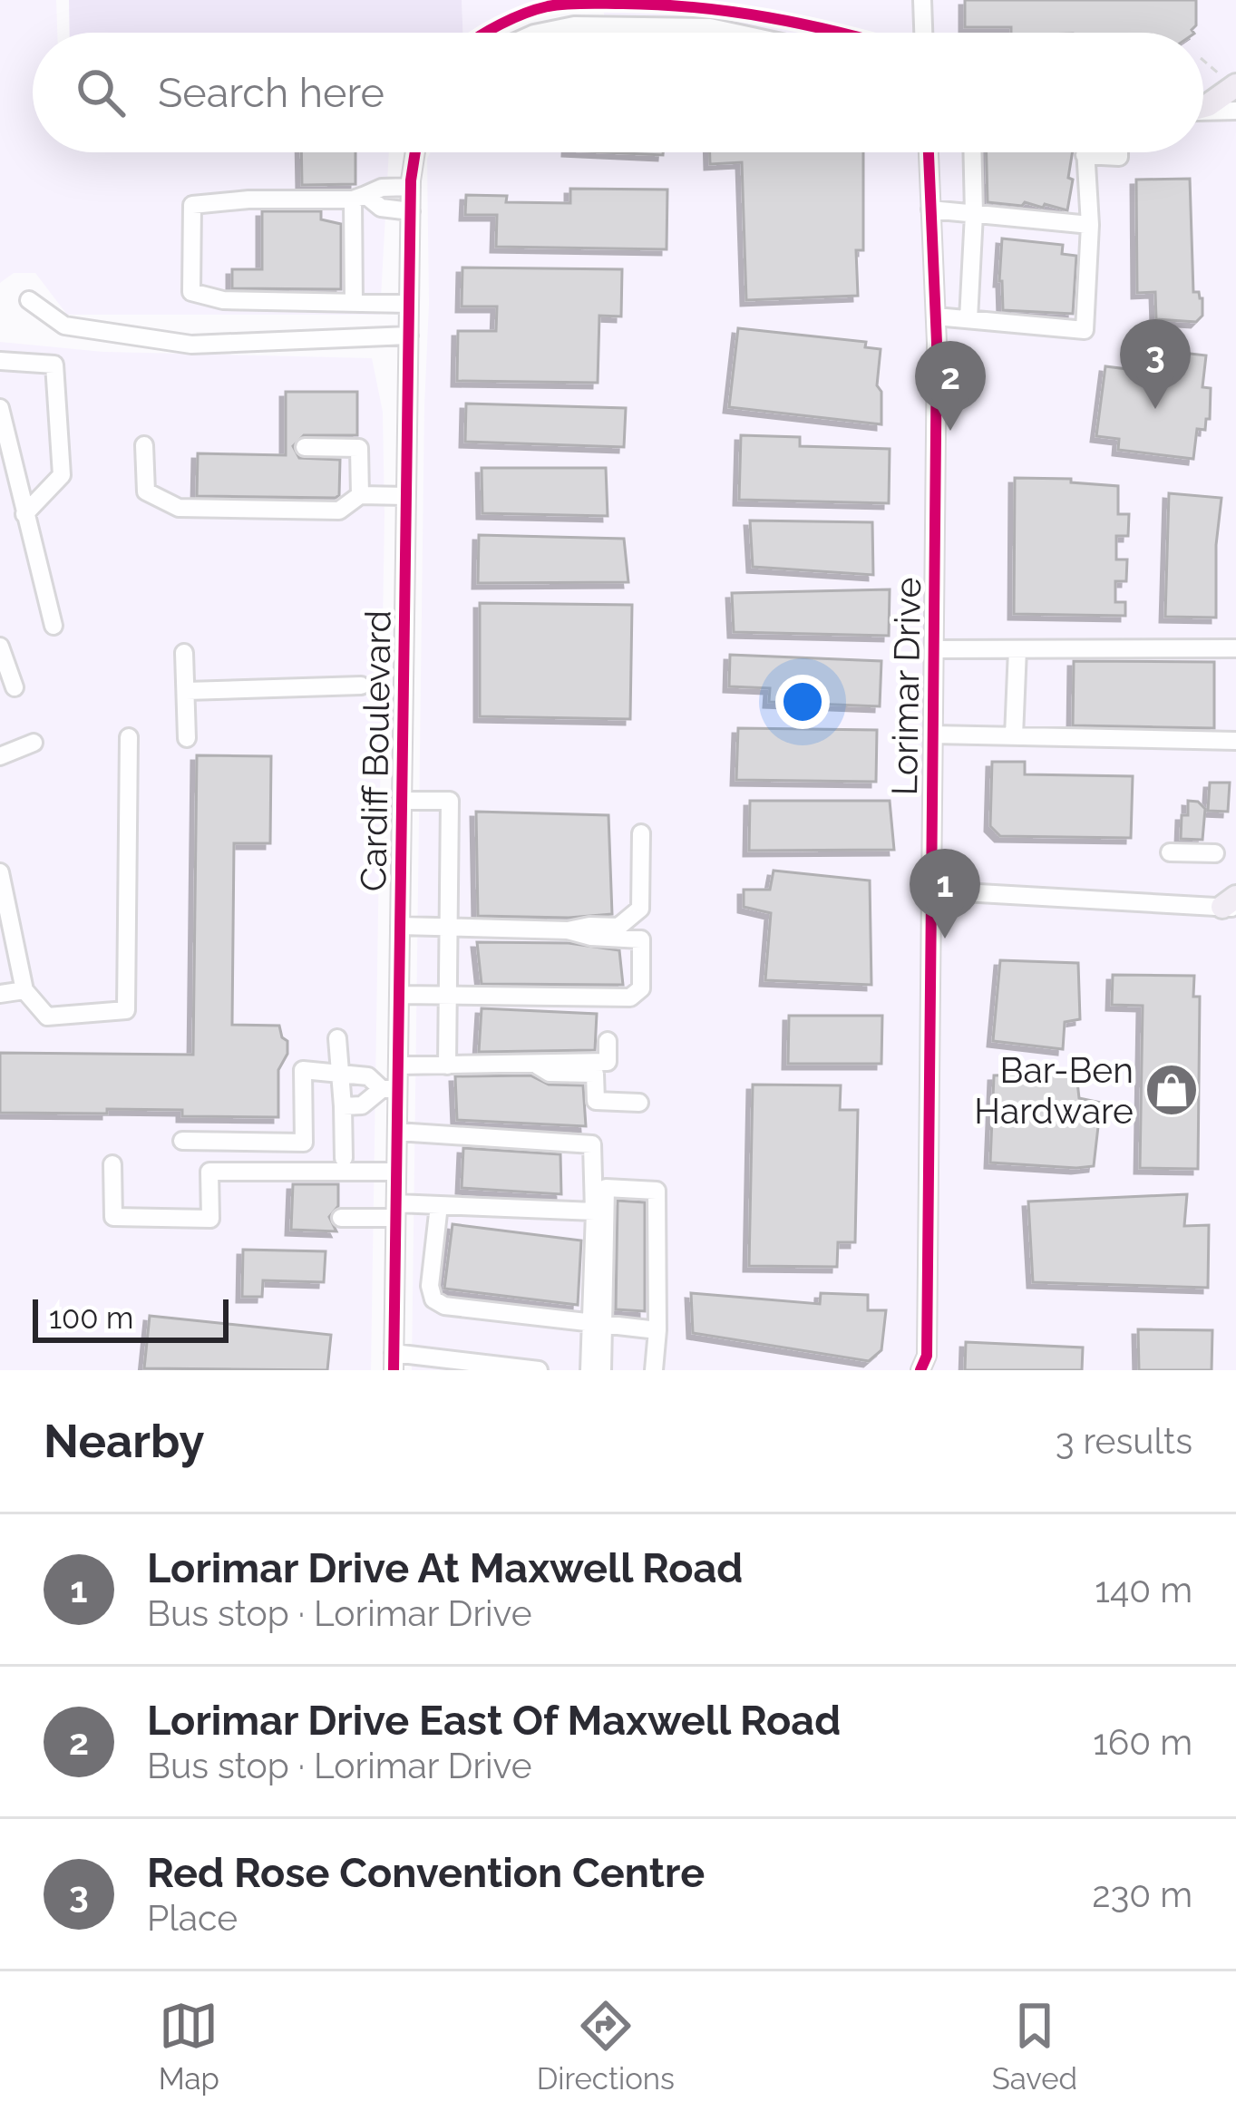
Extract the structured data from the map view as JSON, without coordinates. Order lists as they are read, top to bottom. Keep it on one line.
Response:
{"streets":{"street":["Lorimar Drive","Cardiff Boulevard"]},"places":{"shop":["Bar-Ben Hardware"]},"scale_bar":"100 m","page":{"search":"Search here","pins":["3","2","1"],"scale":"100 m","heading":["Nearby","3 results"],"list":[{"mark":"1","name":"Lorimar Drive At Maxwell Road","note":"Bus stop · Lorimar Drive","value":"140 m"},{"mark":"2","name":"Lorimar Drive East Of Maxwell Road","note":"Bus stop · Lorimar Drive","value":"160 m"},{"mark":"3","name":"Red Rose Convention Centre","note":"Place","value":"230 m"}],"nav":["Map","Directions","Saved"]}}
